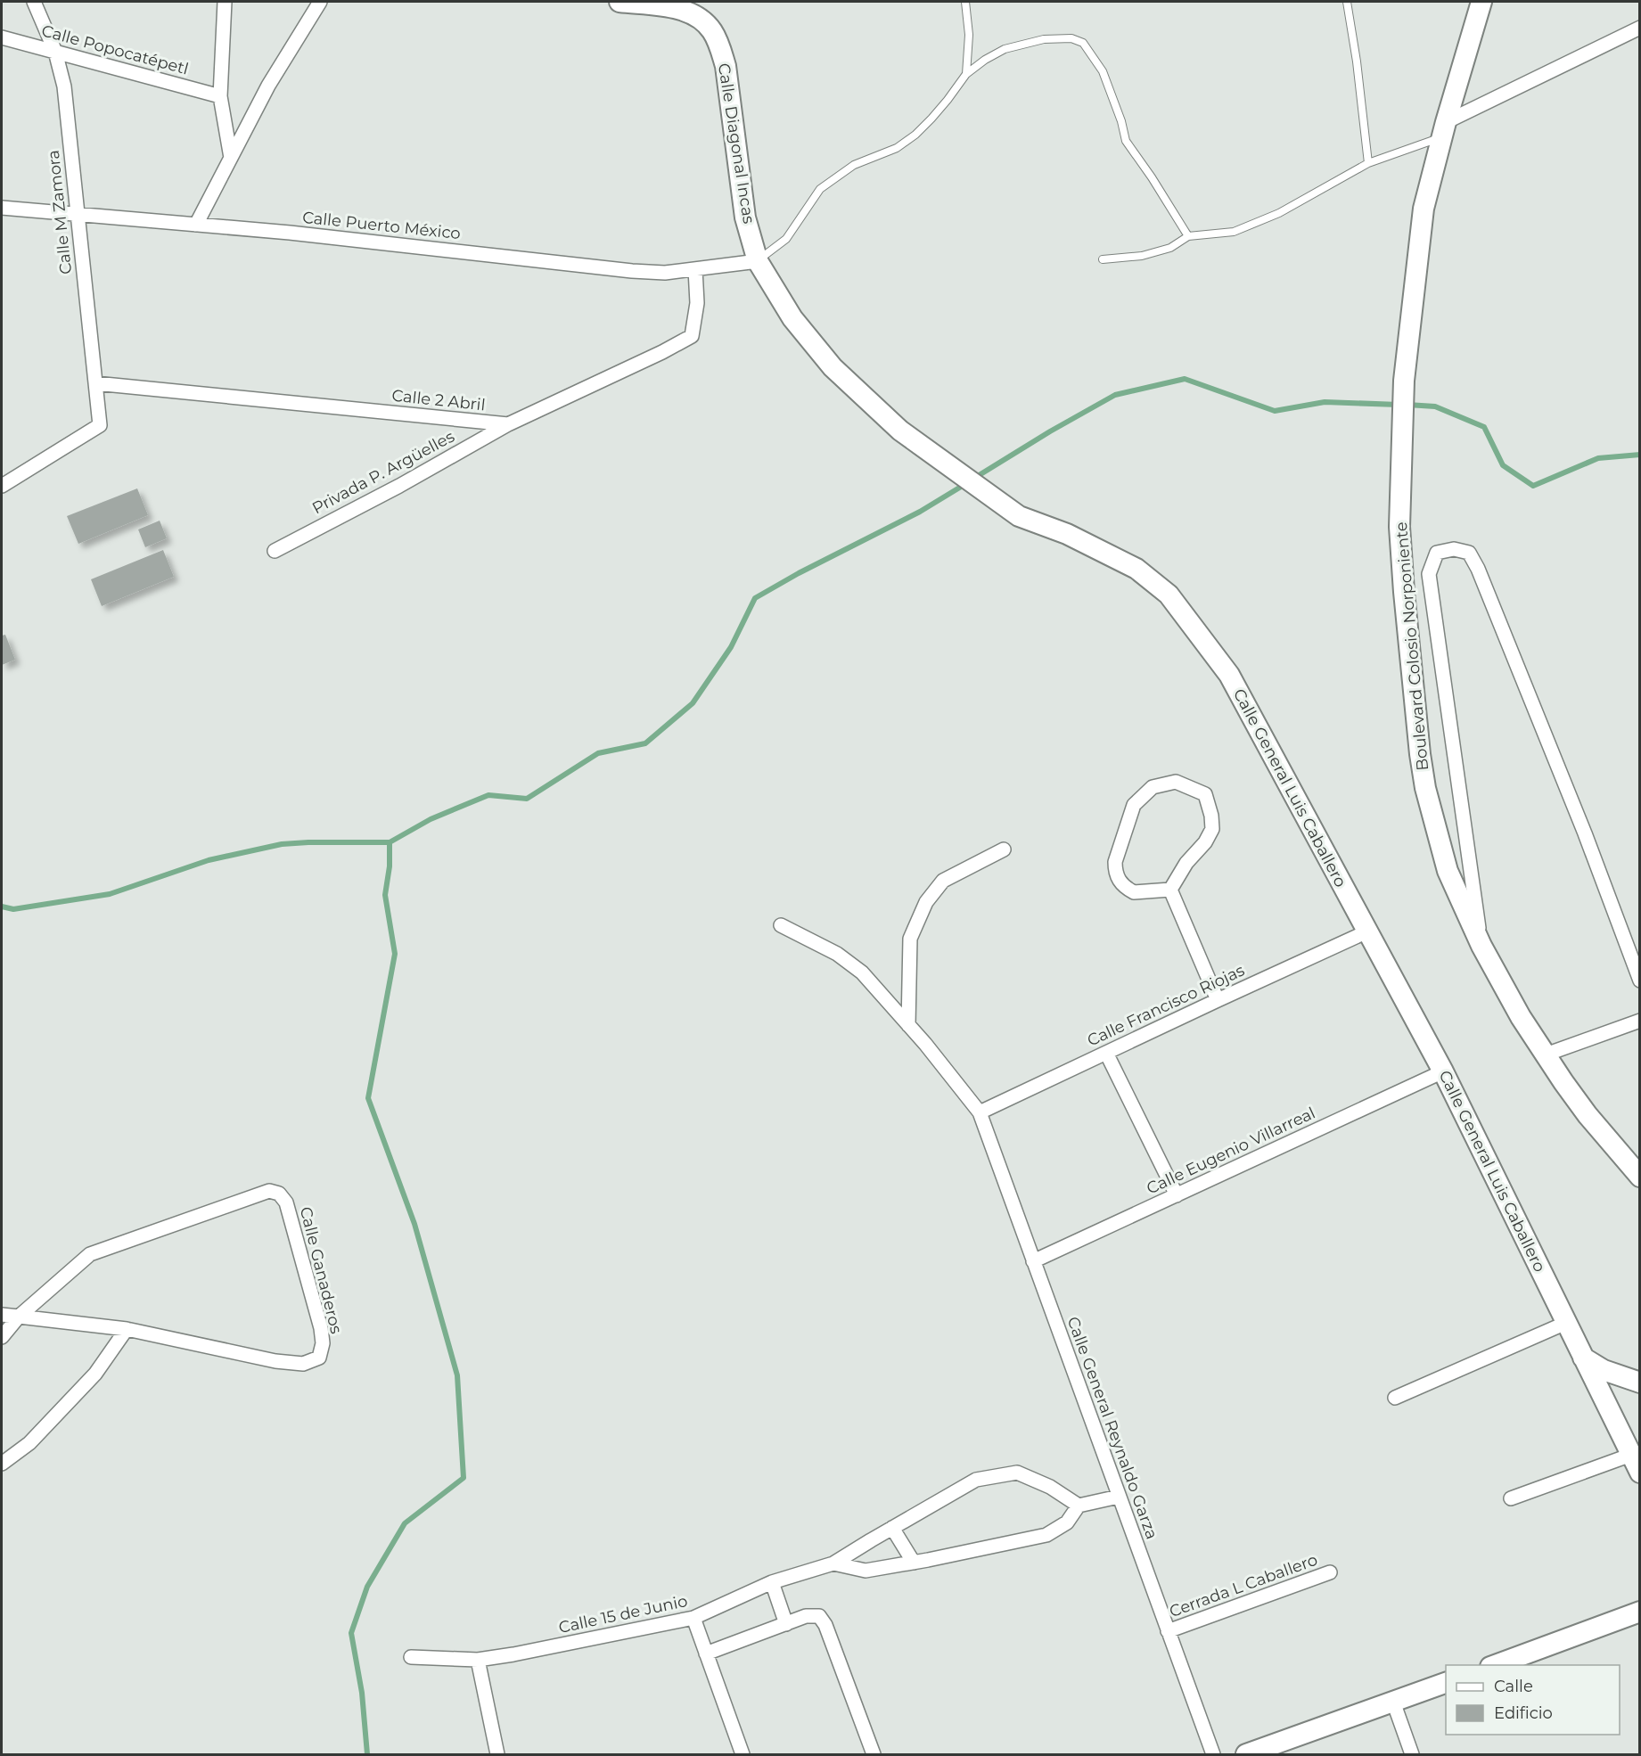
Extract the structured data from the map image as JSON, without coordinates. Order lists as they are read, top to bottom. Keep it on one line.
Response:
{"streets":{"street":["Calle Popocatépetl","Calle Diagonal Incas","Calle M Zamora","Calle Puerto México","Calle 2 Abril","Privada P. Argüelles","Boulevard Colosio Norponiente","Calle General Luis Caballero","Calle Francisco Riojas","Calle Eugenio Villarreal","Calle Ganaderos","Calle General Reynaldo Garza","Cerrada L Caballero","Calle 15 de Junio"]},"crossings":[["Calle Popocatépetl","Calle M Zamora"],["Calle Diagonal Incas","Calle Puerto México"],["Calle Diagonal Incas","Calle General Luis Caballero"],["Calle M Zamora","Calle Puerto México"],["Calle M Zamora","Calle 2 Abril"],["Calle Puerto México","Calle General Luis Caballero"],["Calle 2 Abril","Privada P. Argüelles"],["Calle General Luis Caballero","Calle Francisco Riojas"],["Calle General Luis Caballero","Calle Eugenio Villarreal"],["Calle Francisco Riojas","Calle General Reynaldo Garza"],["Calle Eugenio Villarreal","Calle General Reynaldo Garza"],["Calle General Reynaldo Garza","Cerrada L Caballero"]],"legend":["Calle","Edificio"]}
